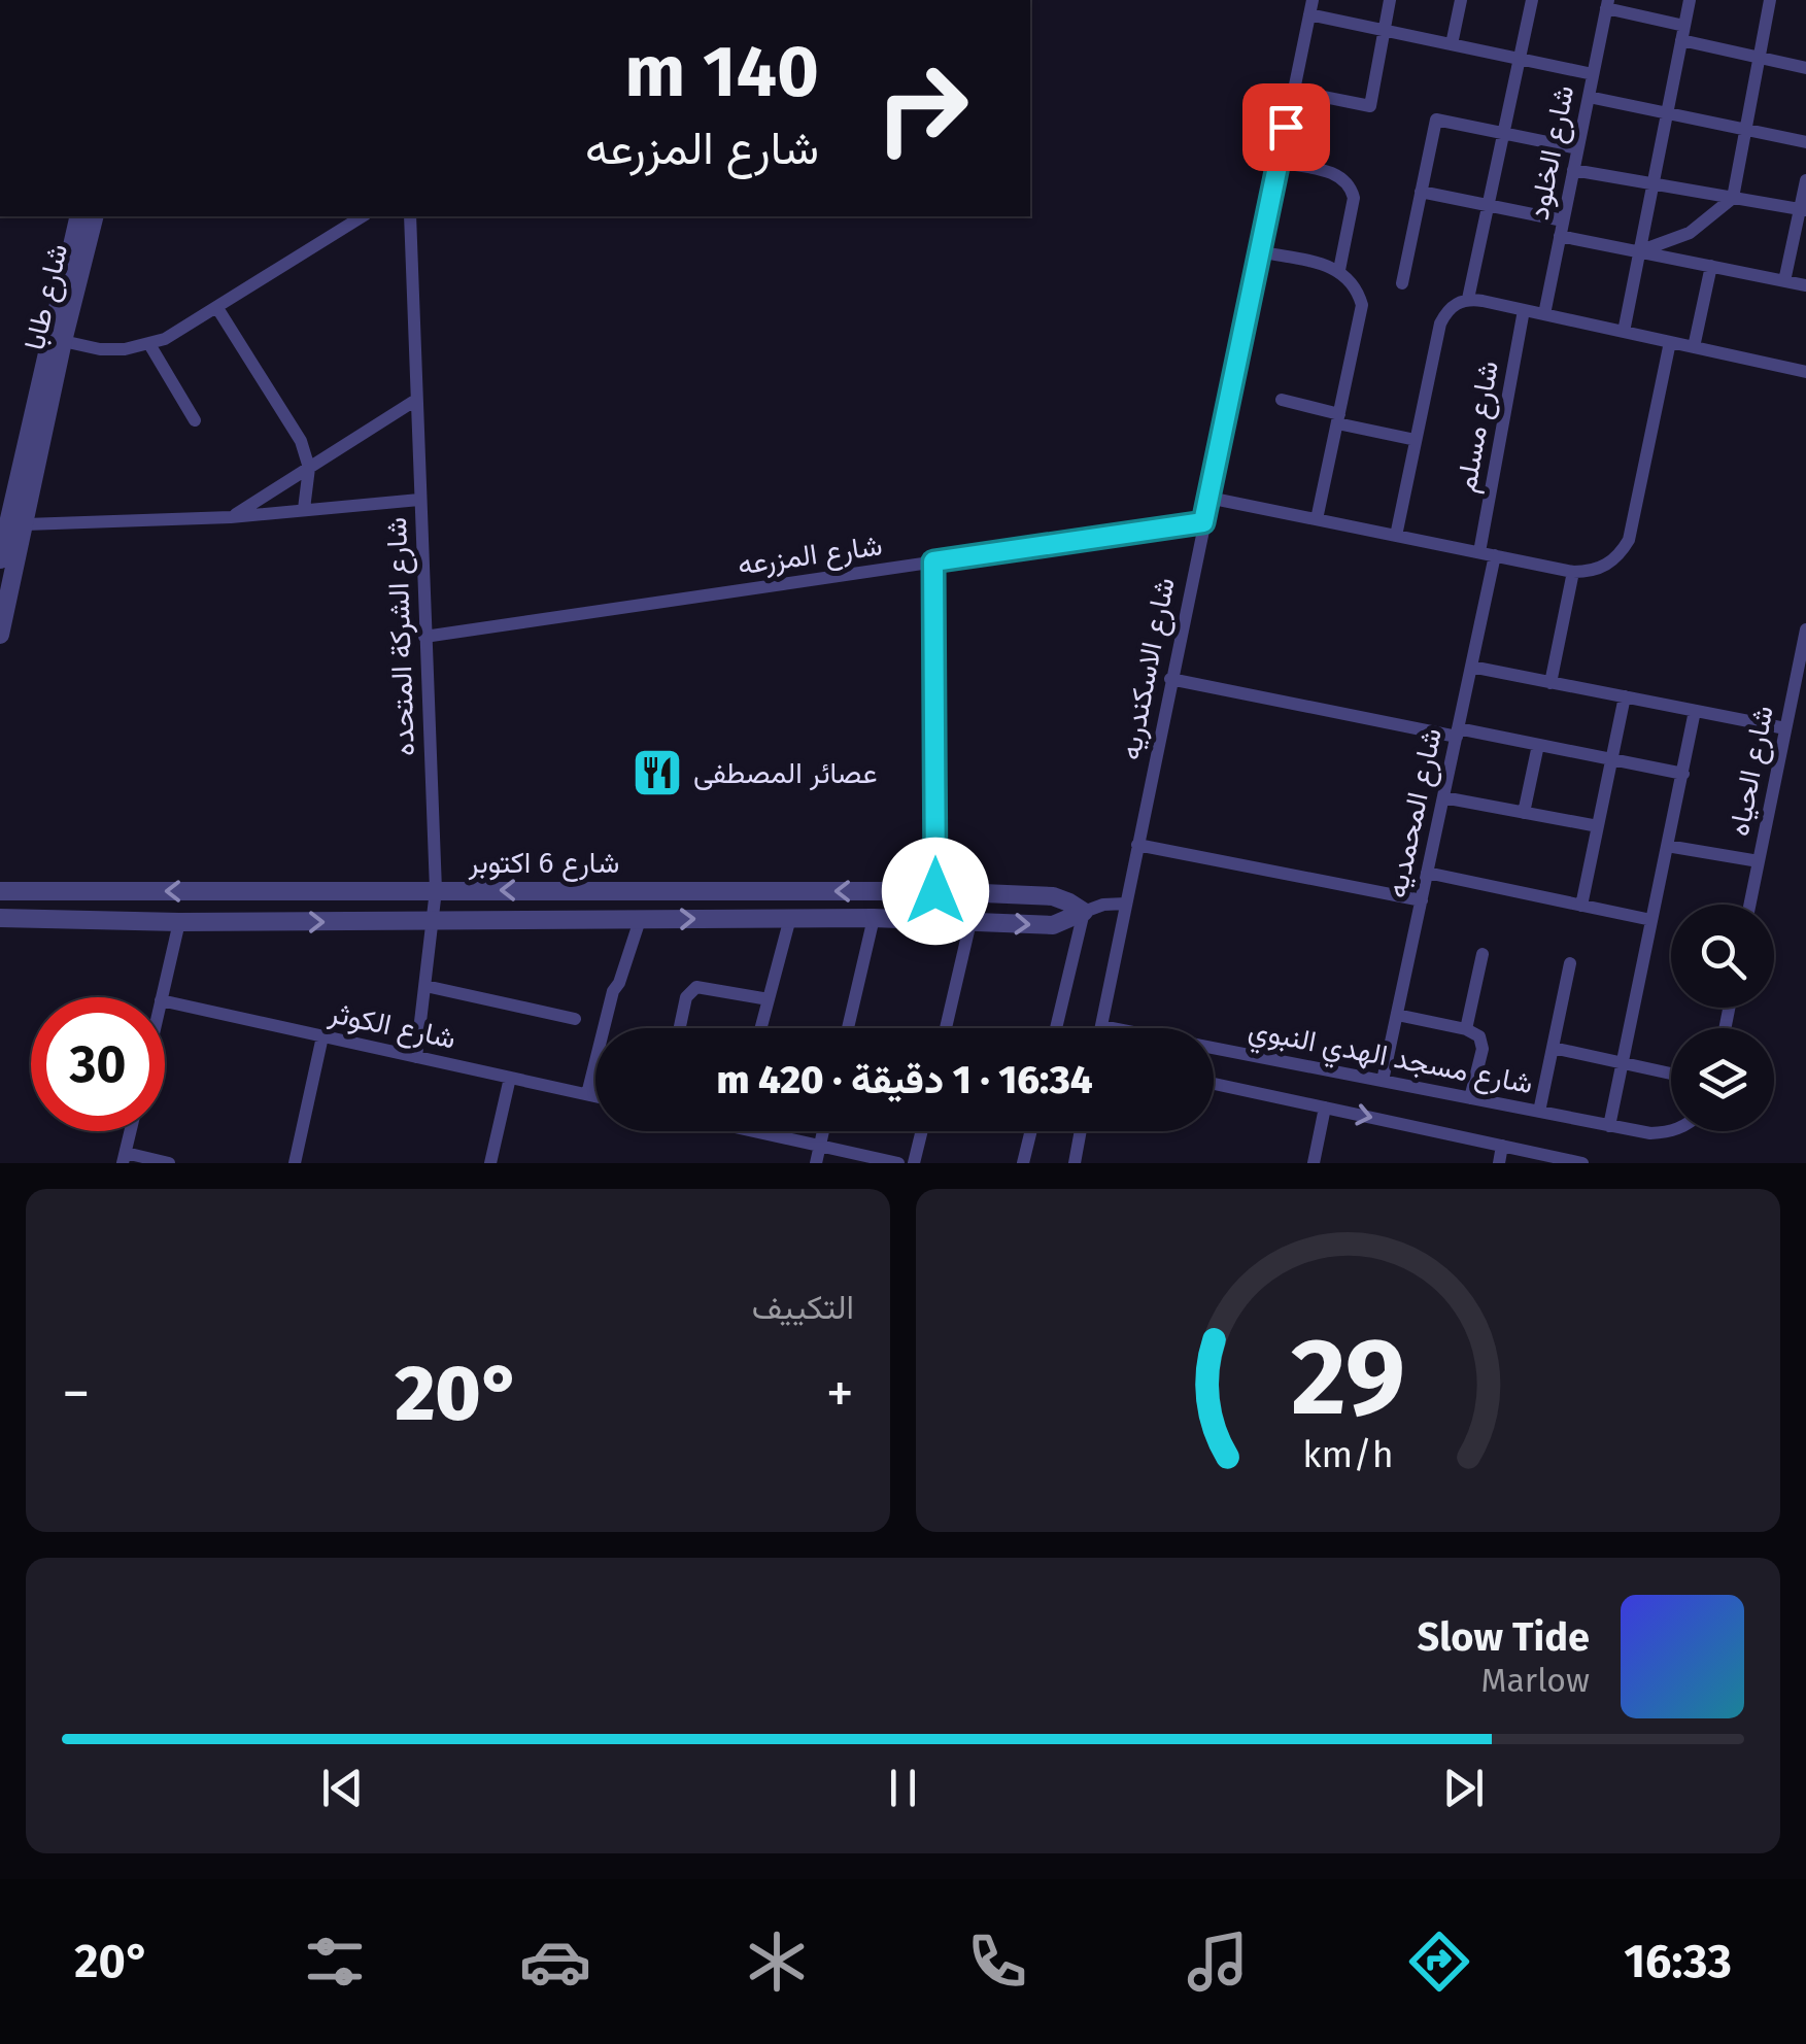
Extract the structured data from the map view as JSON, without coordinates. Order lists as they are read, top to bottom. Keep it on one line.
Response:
{"streets":{"street":["شارع الخلود","شارع طابا","شارع مسلم","شارع المزرعه","شارع الشركة المتحده","شارع الاسكندريه","شارع الحياه","شارع المحمديه","شارع 6 اكتوبر","شارع الكوثر","شارع مسجد الهدي النبوي"]},"crossings":[["شارع المزرعه","شارع الشركة المتحده"],["شارع المزرعه","شارع الاسكندريه"],["شارع الشركة المتحده","شارع 6 اكتوبر"],["شارع الشركة المتحده","شارع الكوثر"],["شارع الاسكندريه","شارع 6 اكتوبر"],["شارع الاسكندريه","شارع مسجد الهدي النبوي"],["شارع المحمديه","شارع مسجد الهدي النبوي"]],"places":{"restaurant":["عصائر المصطفى"]},"page":{"turn":["140 m","شارع المزرعه"],"limit":"30","trip":"16:34 · 1 دقيقة · 420 m","tile":"التكييف","heat":["−","20°","+"],"song":["Slow Tide","Marlow"],"tabs":["16:33","20°"],"gauge":["29","km/h"]}}
